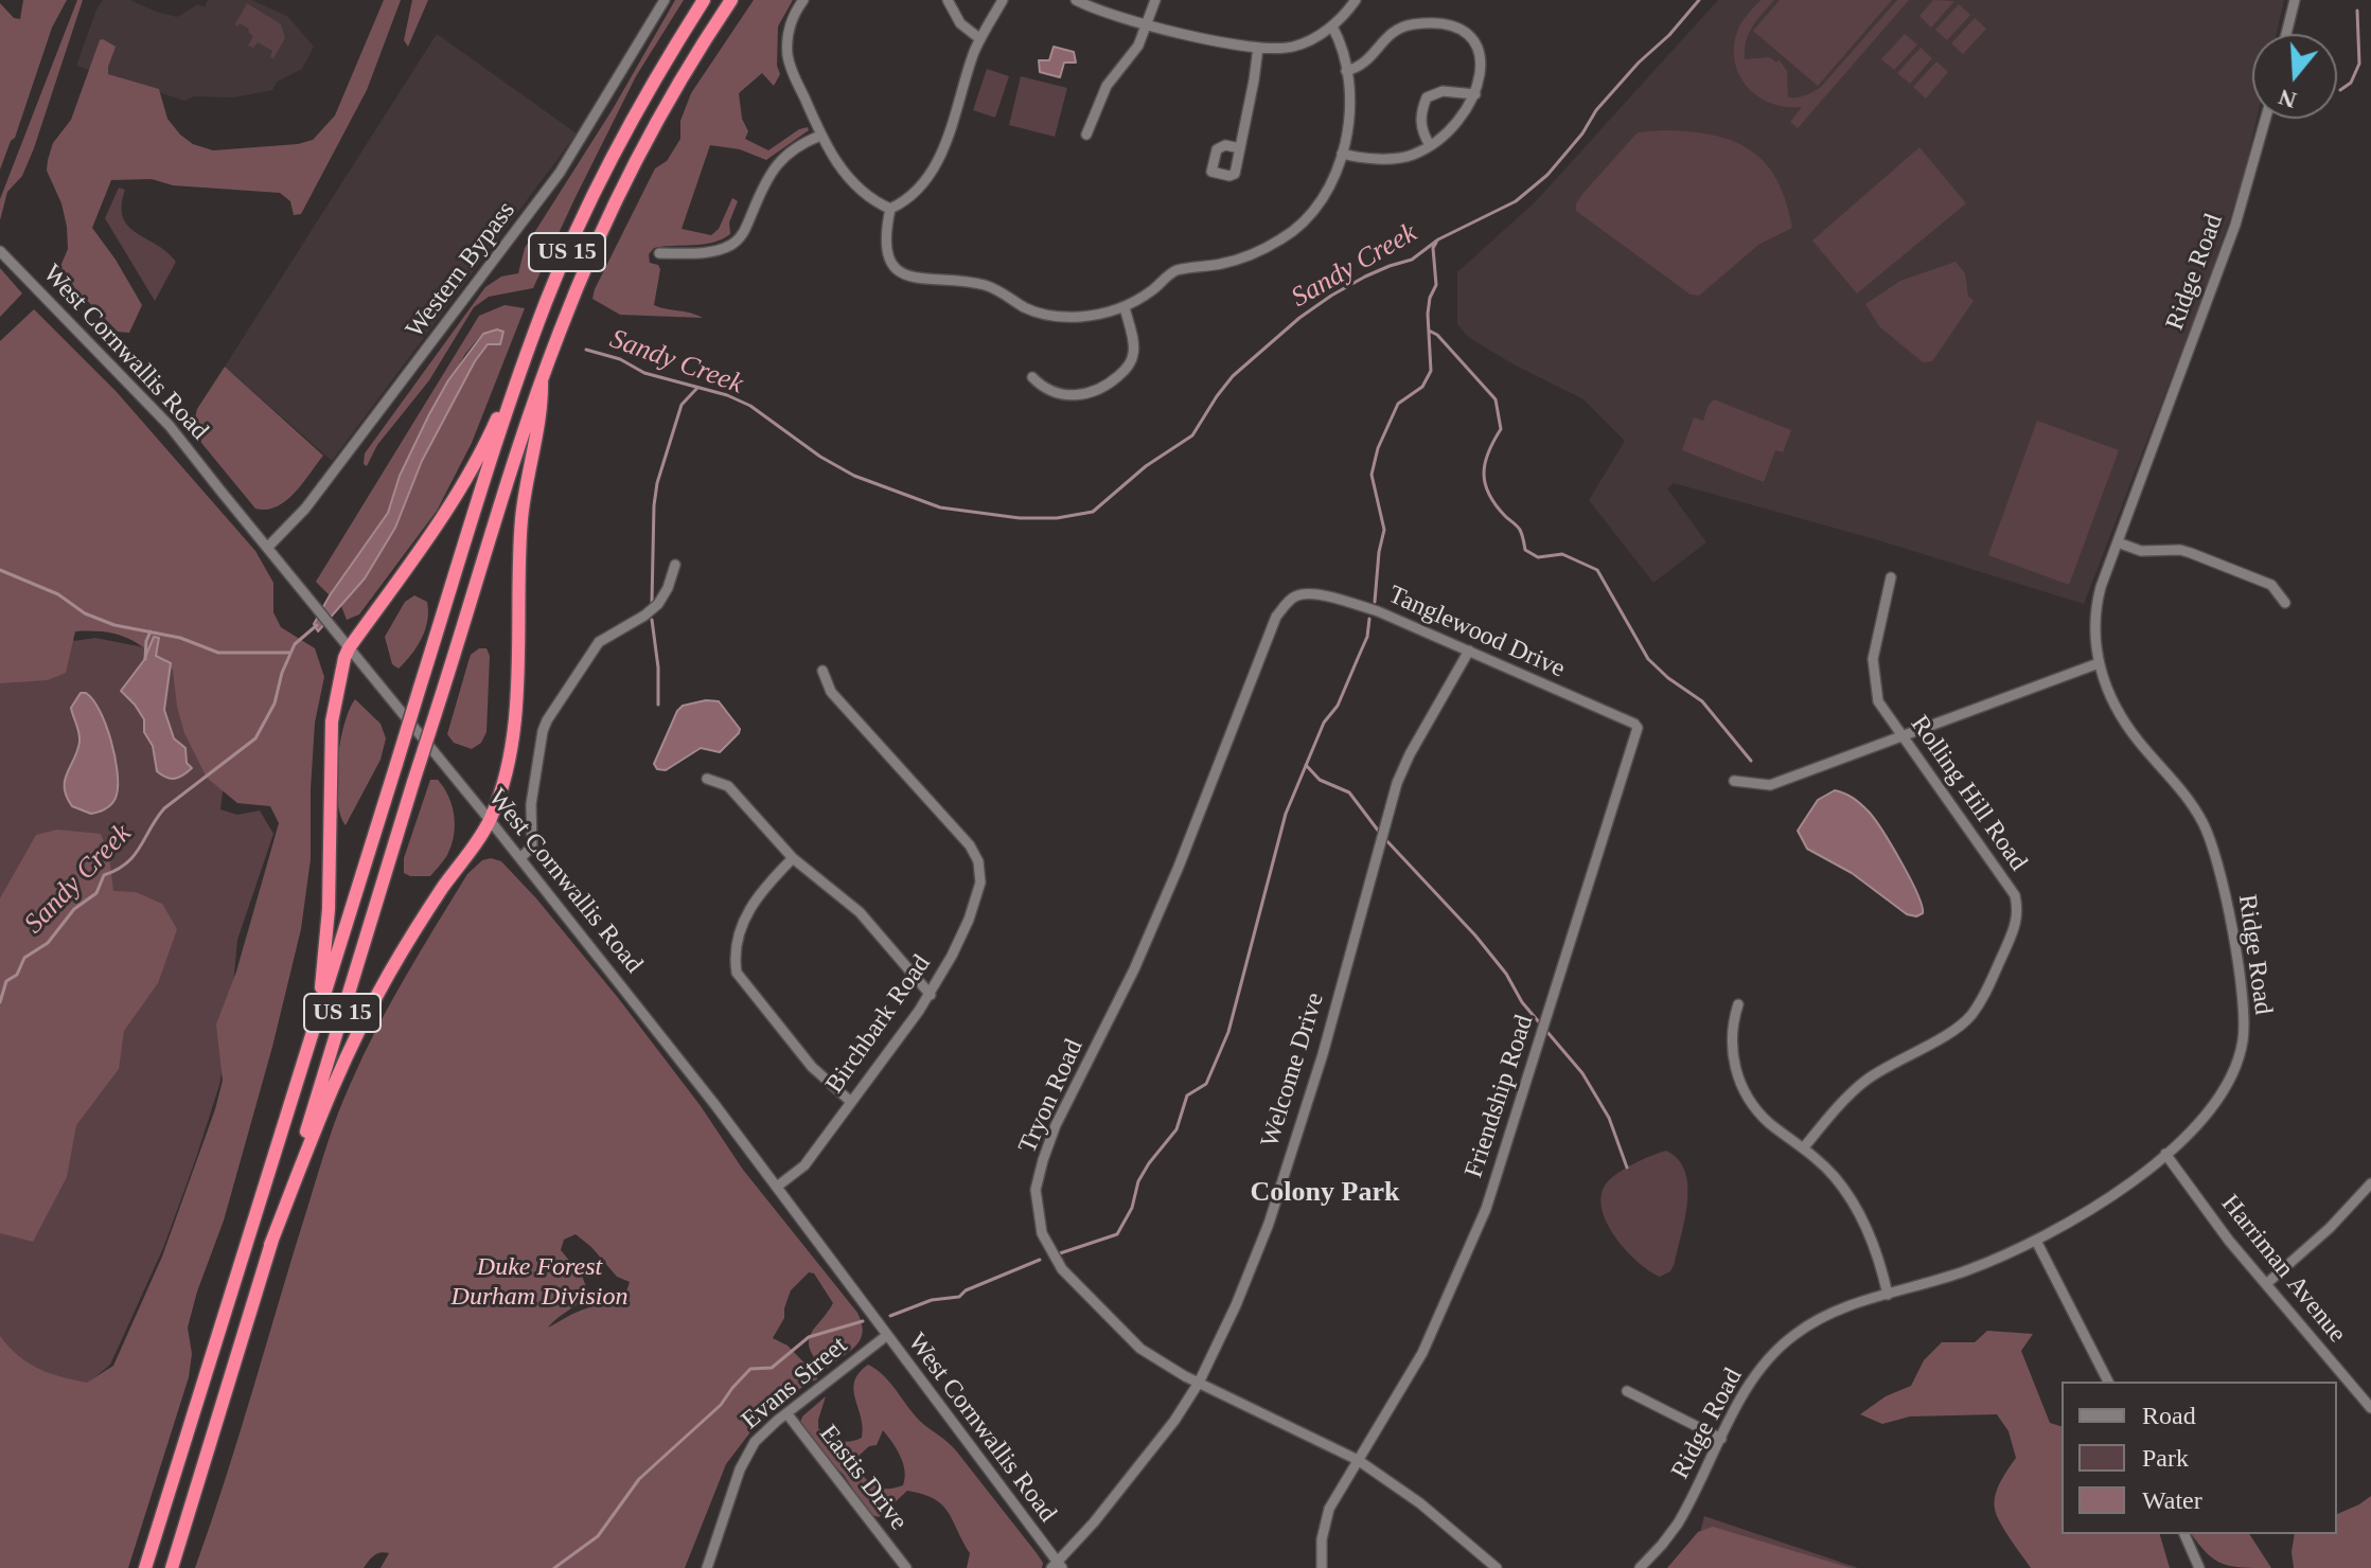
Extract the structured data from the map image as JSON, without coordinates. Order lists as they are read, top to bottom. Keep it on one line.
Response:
{"streets":{"highway":["US 15"],"street":["Western Bypass","Ridge Road","West Cornwallis Road","Tanglewood Drive","Rolling Hill Road","Birchbark Road","Welcome Drive","Tryon Road","Friendship Road","Harriman Avenue","Evans Street","Eastis Drive"]},"crossings":[["Western Bypass","West Cornwallis Road"],["Ridge Road","Harriman Avenue"],["West Cornwallis Road","Birchbark Road"],["West Cornwallis Road","Welcome Drive"],["West Cornwallis Road","Evans Street"],["Tanglewood Drive","Welcome Drive"],["Tanglewood Drive","Tryon Road"],["Tanglewood Drive","Friendship Road"],["Welcome Drive","Tryon Road"],["Tryon Road","Friendship Road"],["Evans Street","Eastis Drive"]],"districts":["Colony Park"],"water":["Sandy Creek"],"parks":["Duke Forest Durham Division"],"legend":["Road","Park","Water"],"north":"bottom"}
